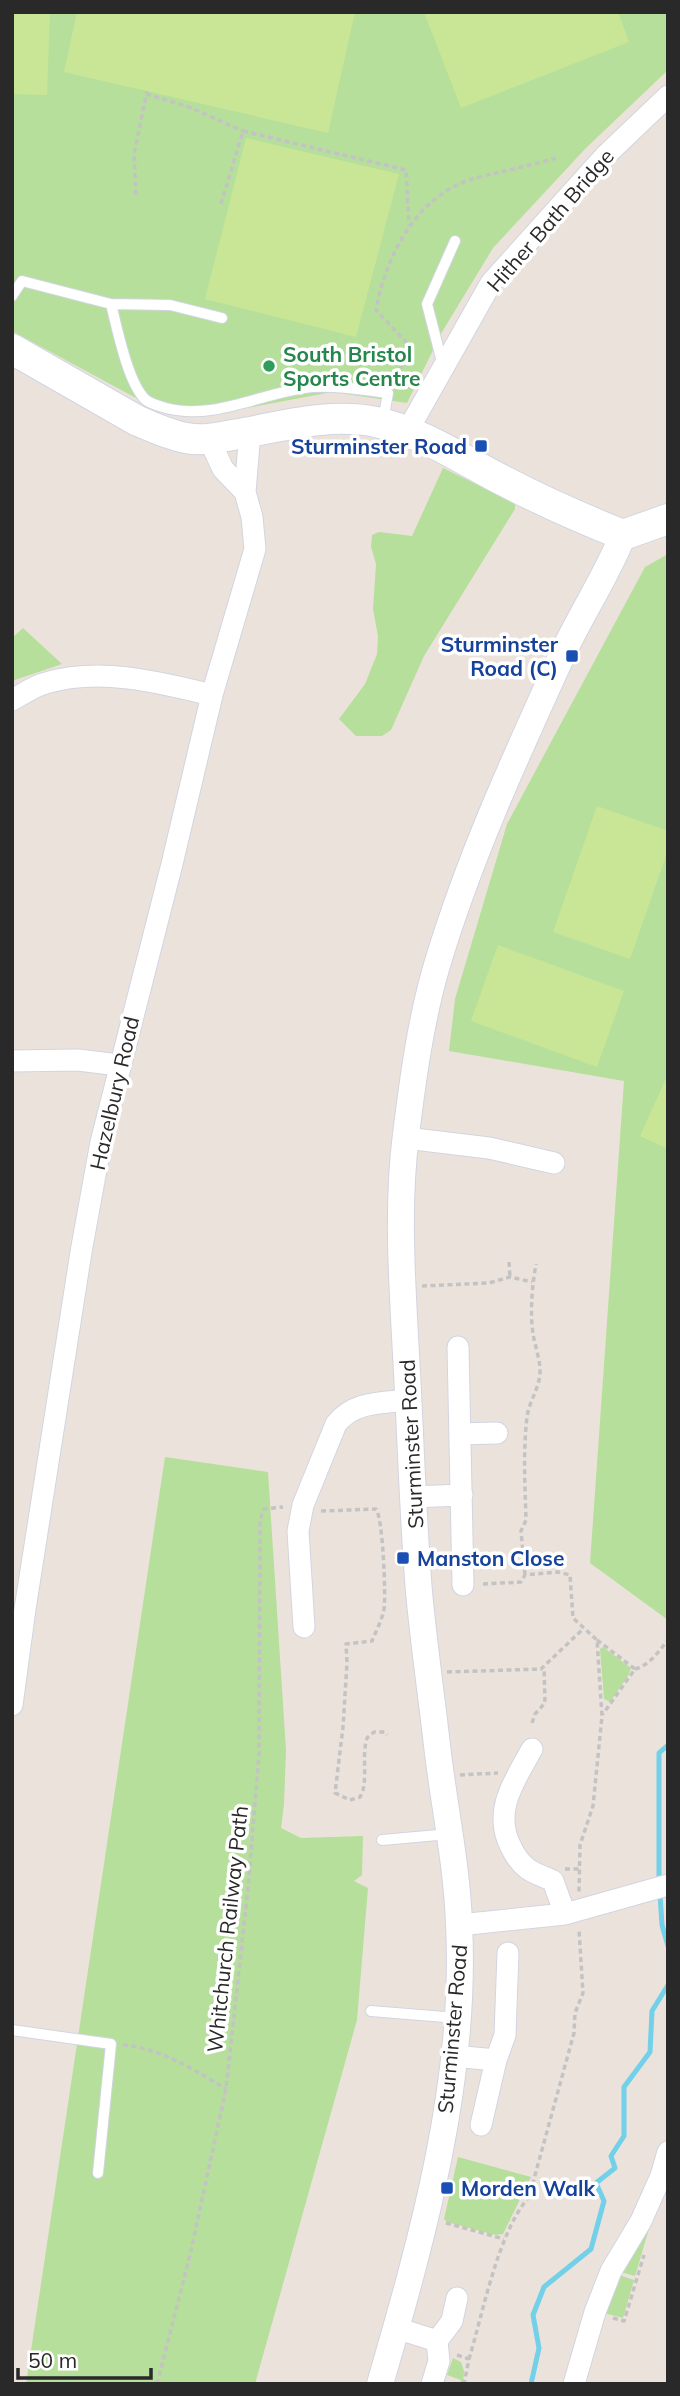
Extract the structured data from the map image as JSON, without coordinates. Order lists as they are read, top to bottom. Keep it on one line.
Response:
{"streets":{"street":["Hither Bath Bridge","Hazelbury Road","Sturminster Road"],"path":["Whitchurch Railway Path"]},"places":{"other":["South Bristol Sports Centre"],"transit":["Sturminster Road","Sturminster Road (C)","Manston Close","Morden Walk"]},"scale_bar":"50 m"}
